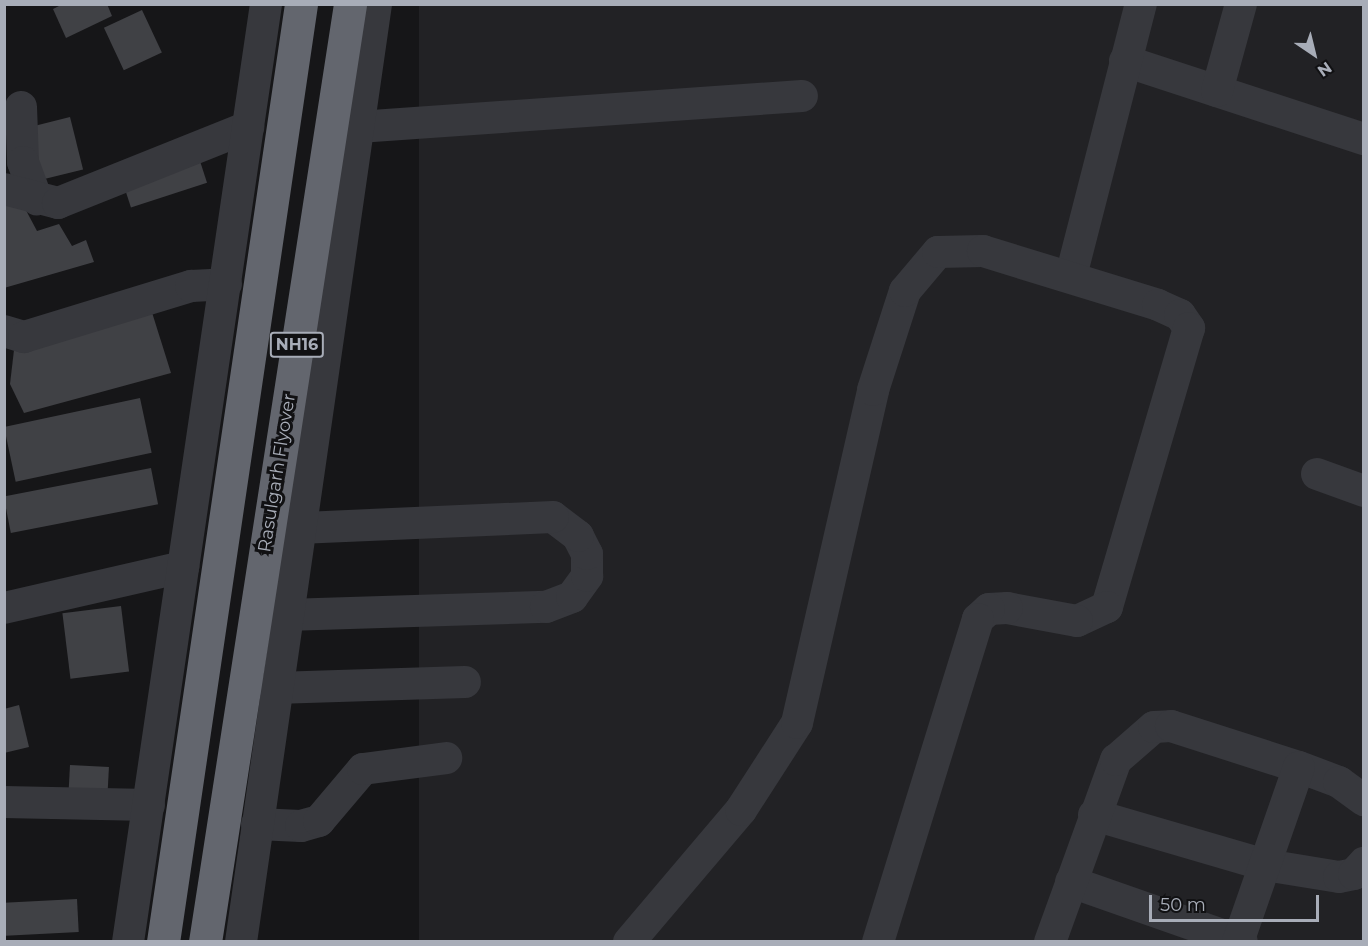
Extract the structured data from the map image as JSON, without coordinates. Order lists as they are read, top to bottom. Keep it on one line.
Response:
{"streets":{"highway":["NH16","Rasulgarh Flyover"]},"scale_bar":"50 m","north":"bottom right"}
